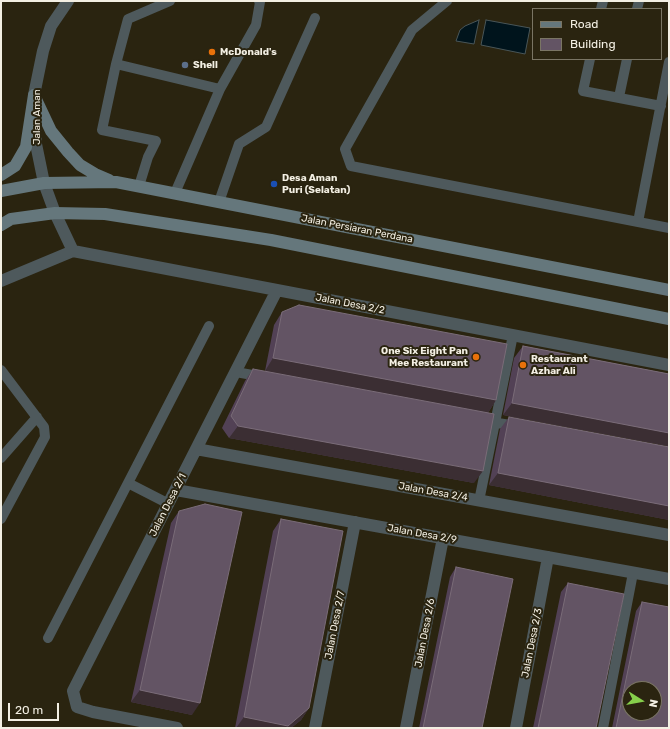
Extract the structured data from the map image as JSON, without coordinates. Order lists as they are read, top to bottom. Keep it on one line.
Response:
{"streets":{"main road":["Jalan Persiaran Perdana"],"street":["Jalan Aman","Jalan Desa 2/2","Jalan Desa 2/4","Jalan Desa 2/1","Jalan Desa 2/9","Jalan Desa 2/7","Jalan Desa 2/6","Jalan Desa 2/3"]},"crossings":[["Jalan Aman","Jalan Persiaran Perdana"],["Jalan Desa 2/2","Jalan Desa 2/1"],["Jalan Desa 2/4","Jalan Desa 2/1"],["Jalan Desa 2/1","Jalan Desa 2/9"],["Jalan Desa 2/9","Jalan Desa 2/7"],["Jalan Desa 2/9","Jalan Desa 2/6"],["Jalan Desa 2/9","Jalan Desa 2/3"]],"places":["McDonald's","Shell","Desa Aman Puri (Selatan)","One Six Eight Pan Mee Restaurant","Restaurant Azhar Ali"],"legend":["Road","Building"],"scale_bar":"20 m","north":"right"}
